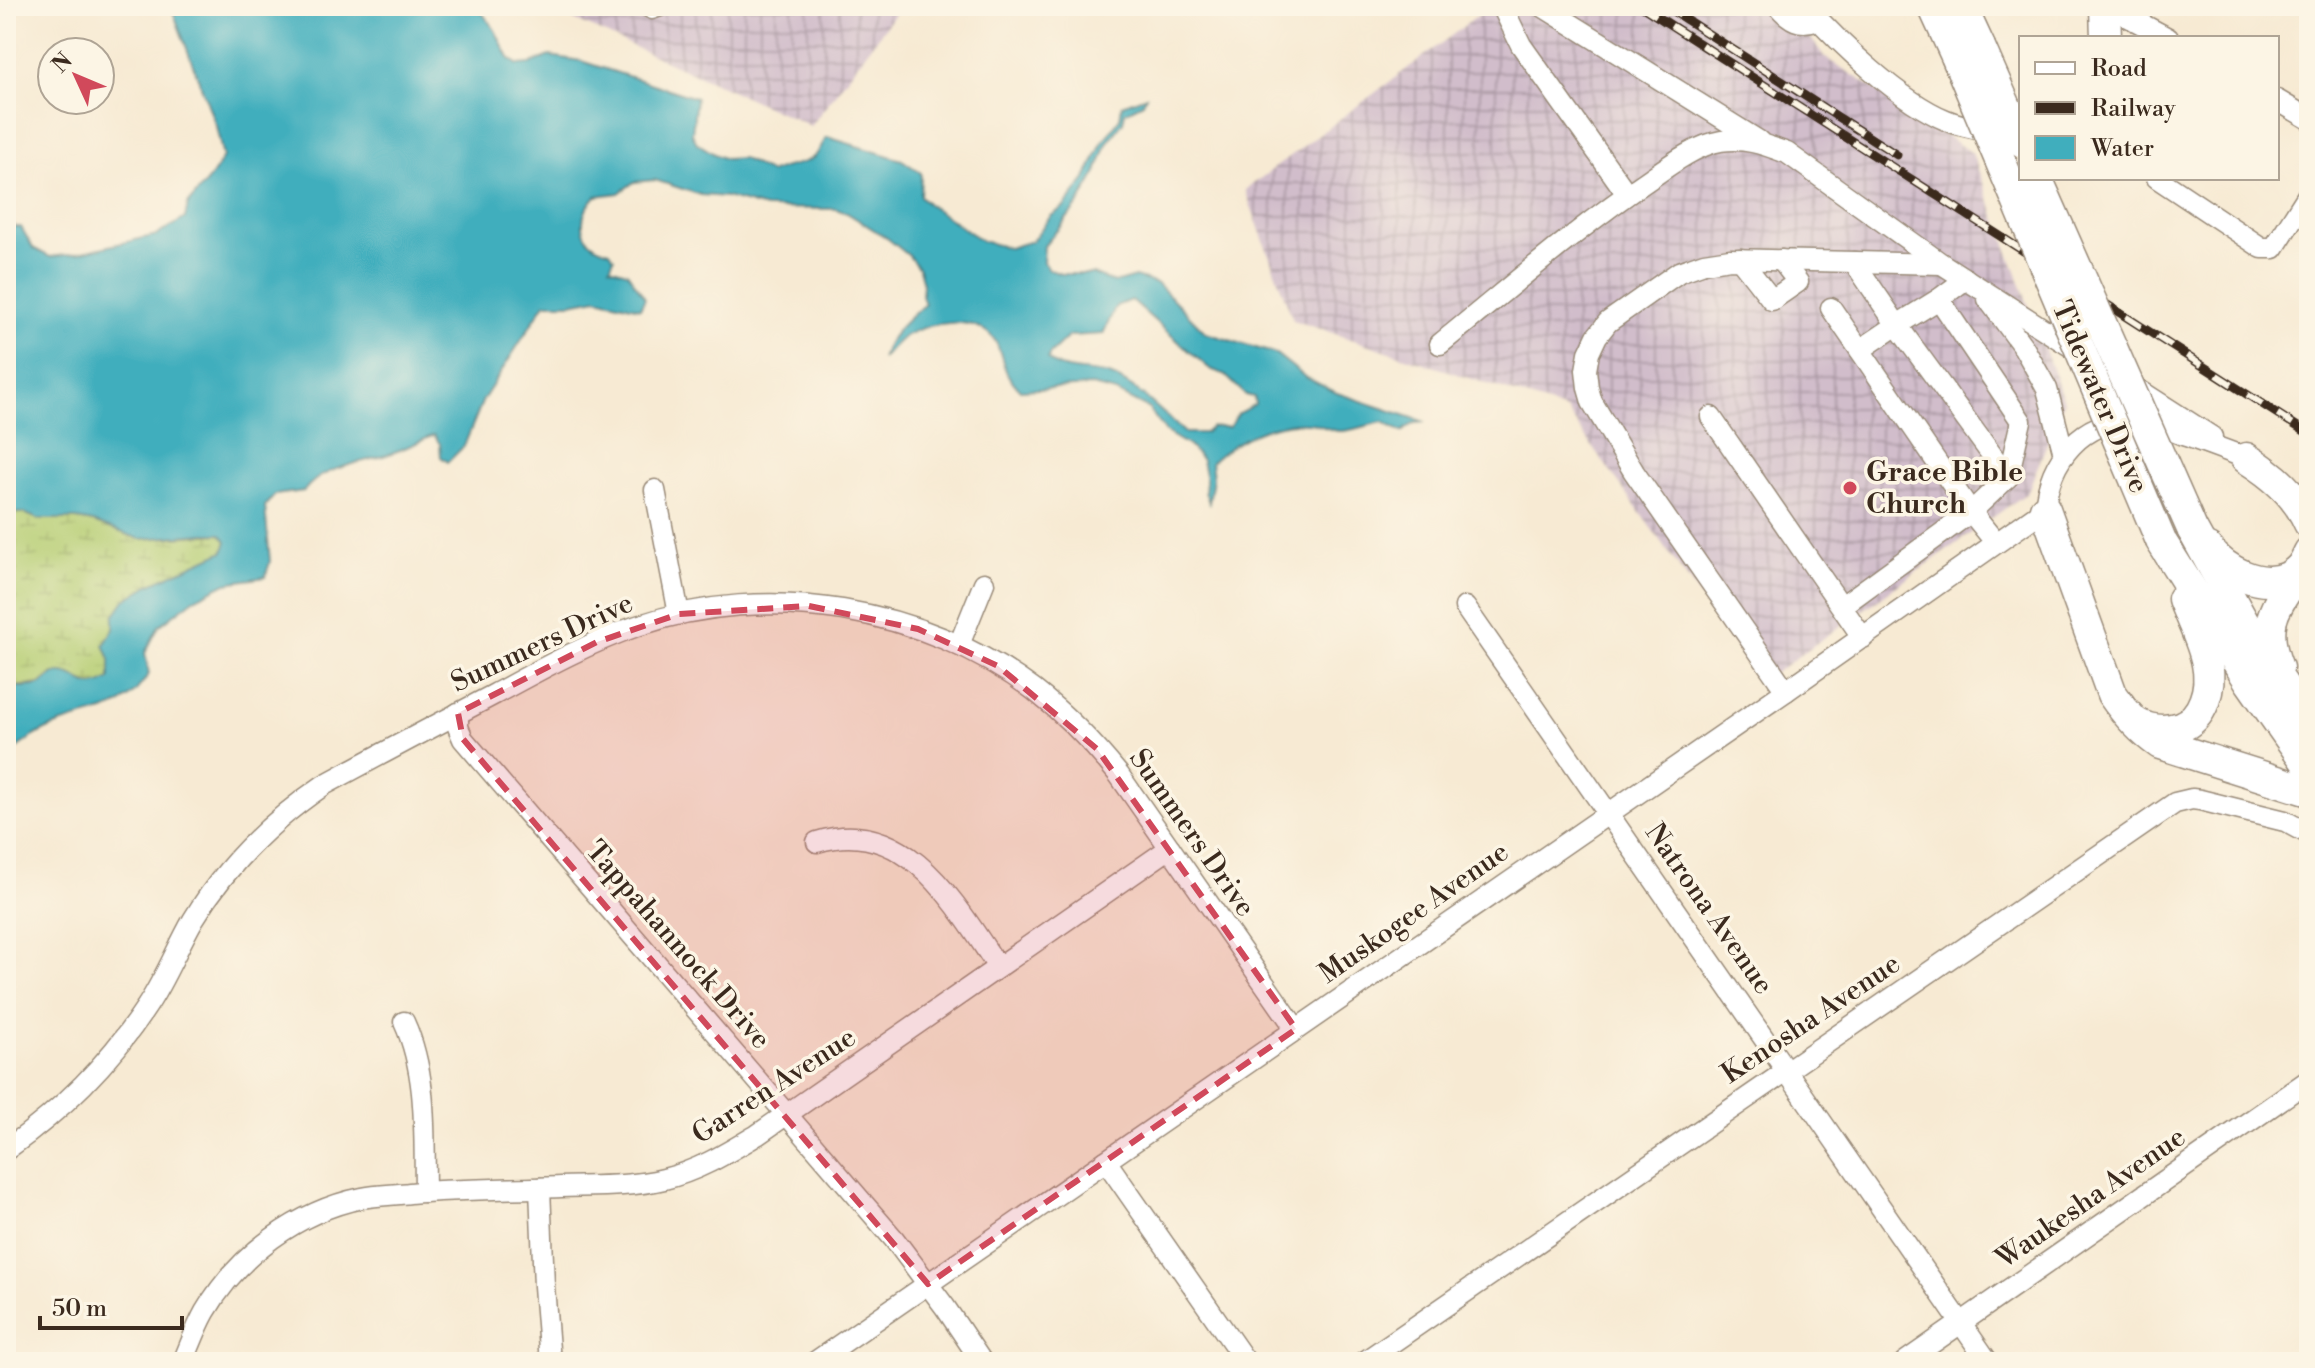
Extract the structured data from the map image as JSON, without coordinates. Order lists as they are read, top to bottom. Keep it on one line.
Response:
{"streets":{"highway":["Tidewater Drive"],"street":["Summers Drive","Natrona Avenue","Muskogee Avenue","Tappahannock Drive","Kenosha Avenue","Garren Avenue","Waukesha Avenue"]},"crossings":[["Summers Drive","Muskogee Avenue"],["Summers Drive","Tappahannock Drive"],["Summers Drive","Garren Avenue"],["Natrona Avenue","Muskogee Avenue"],["Natrona Avenue","Kenosha Avenue"],["Natrona Avenue","Waukesha Avenue"],["Muskogee Avenue","Tappahannock Drive"],["Tappahannock Drive","Garren Avenue"]],"places":["Grace Bible Church"],"legend":["Road","Railway","Water"],"scale_bar":"50 m","north":"top left"}
